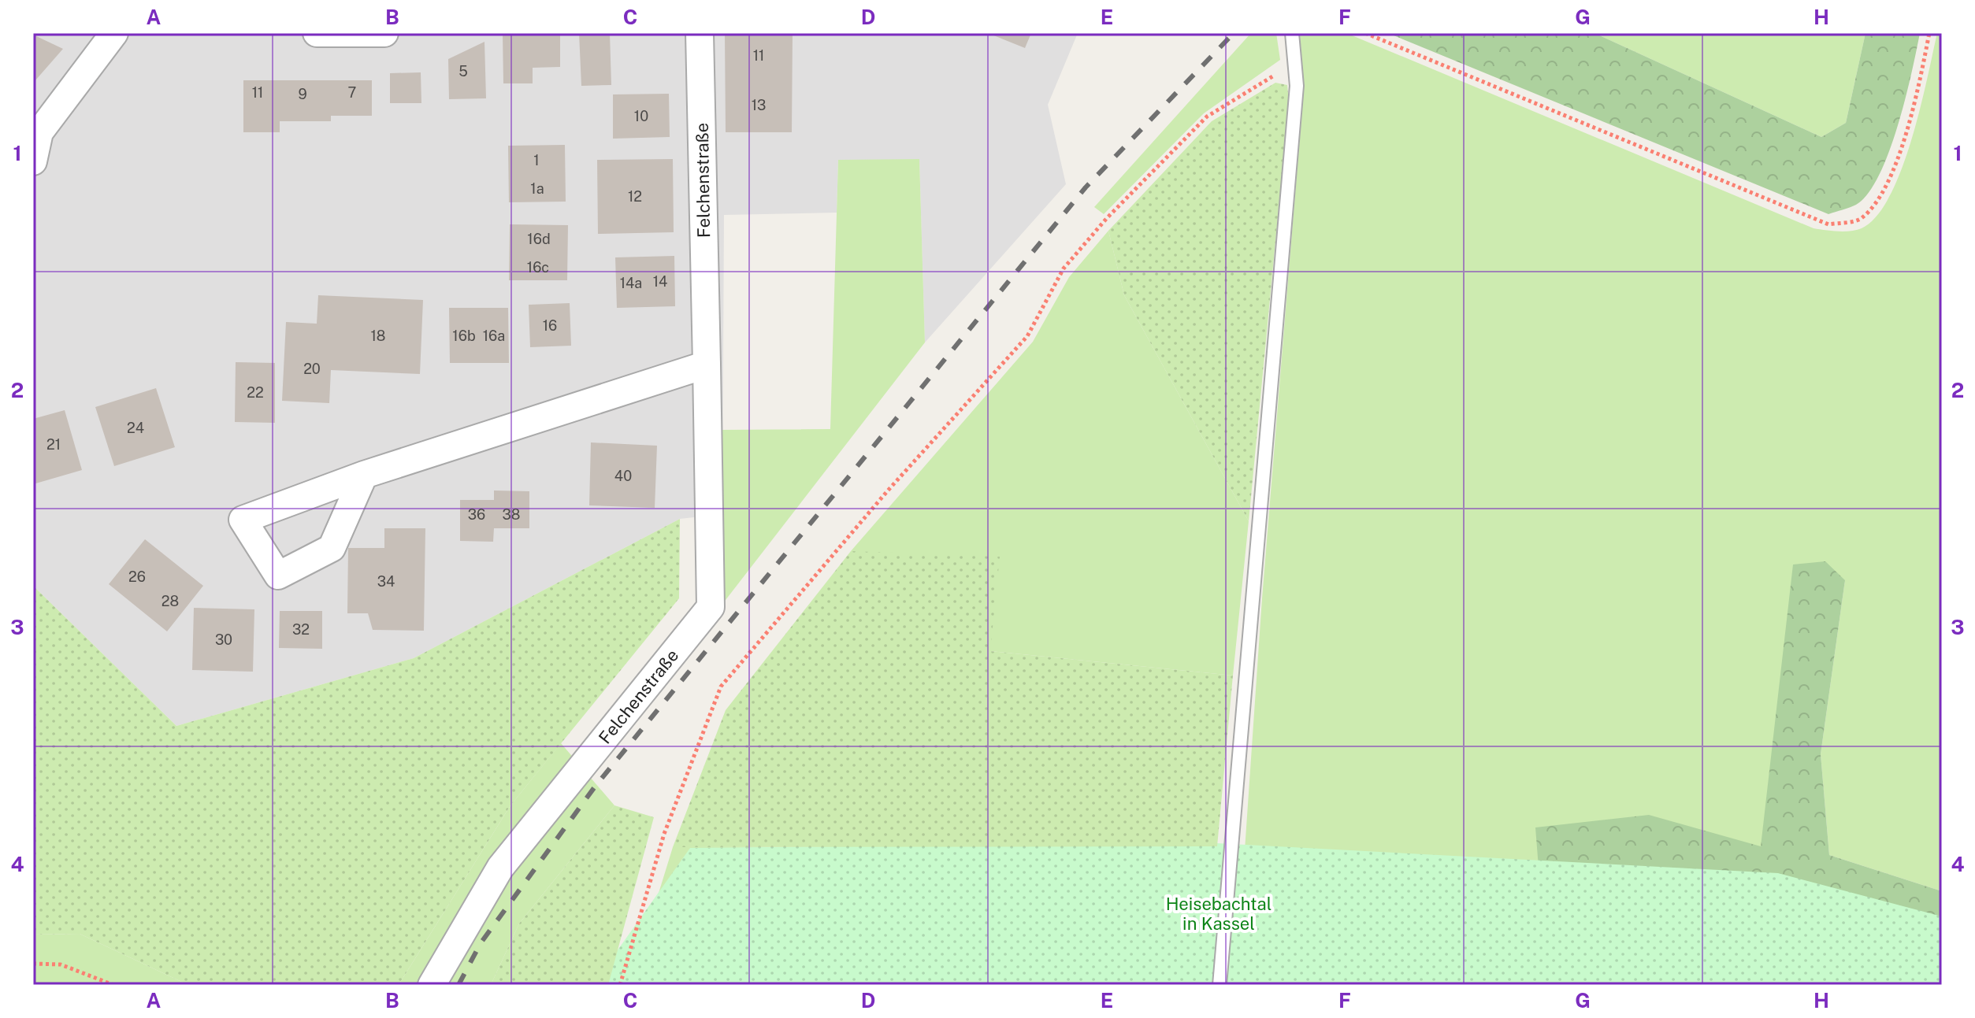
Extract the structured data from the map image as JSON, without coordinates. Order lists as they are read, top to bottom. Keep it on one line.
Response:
{"streets":{"street":["Felchenstraße"]},"parks":["Heisebachtal in Kassel"],"house_numbers":["11","5","11","7","9","13","10","1","1a","12","16d","16c","14","14a","16","18","16b","16a","20","22","24","21","40","36","38","26","34","28","32","30"],"grid":{"columns":["A","B","C","D","E","F","G","H"],"rows":["1","2","3","4"]}}
